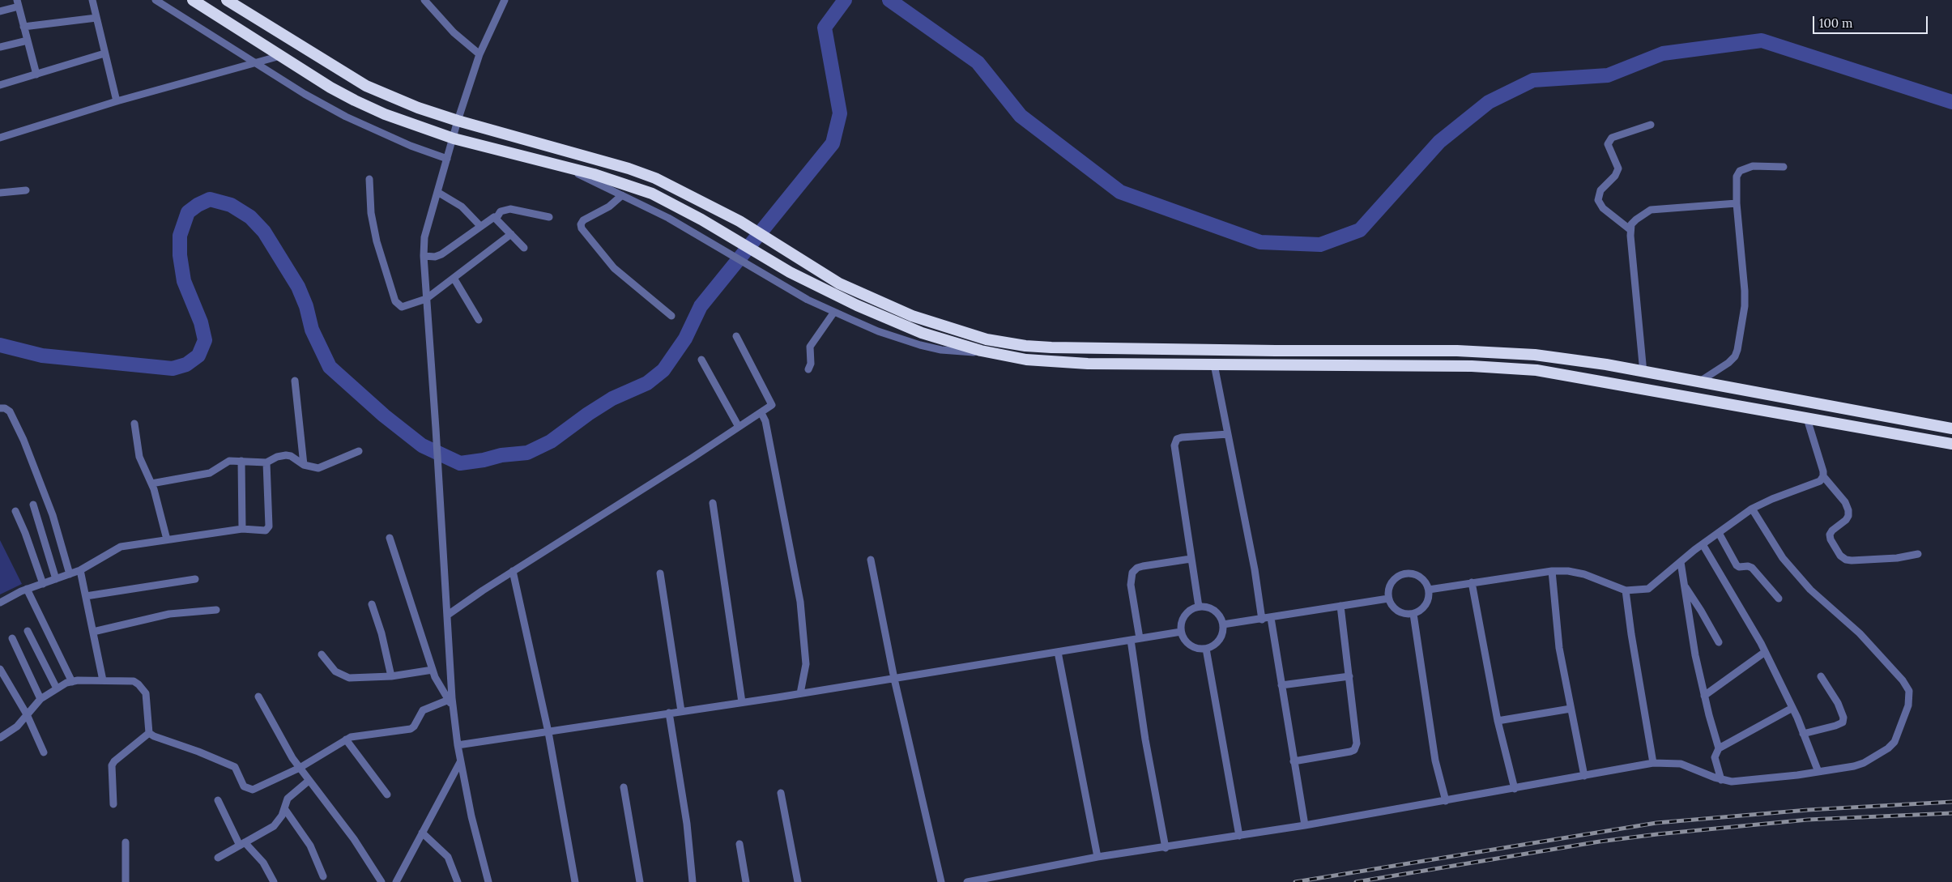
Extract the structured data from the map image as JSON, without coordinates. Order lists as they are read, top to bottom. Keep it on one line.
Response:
{"scale_bar":"100 m"}
